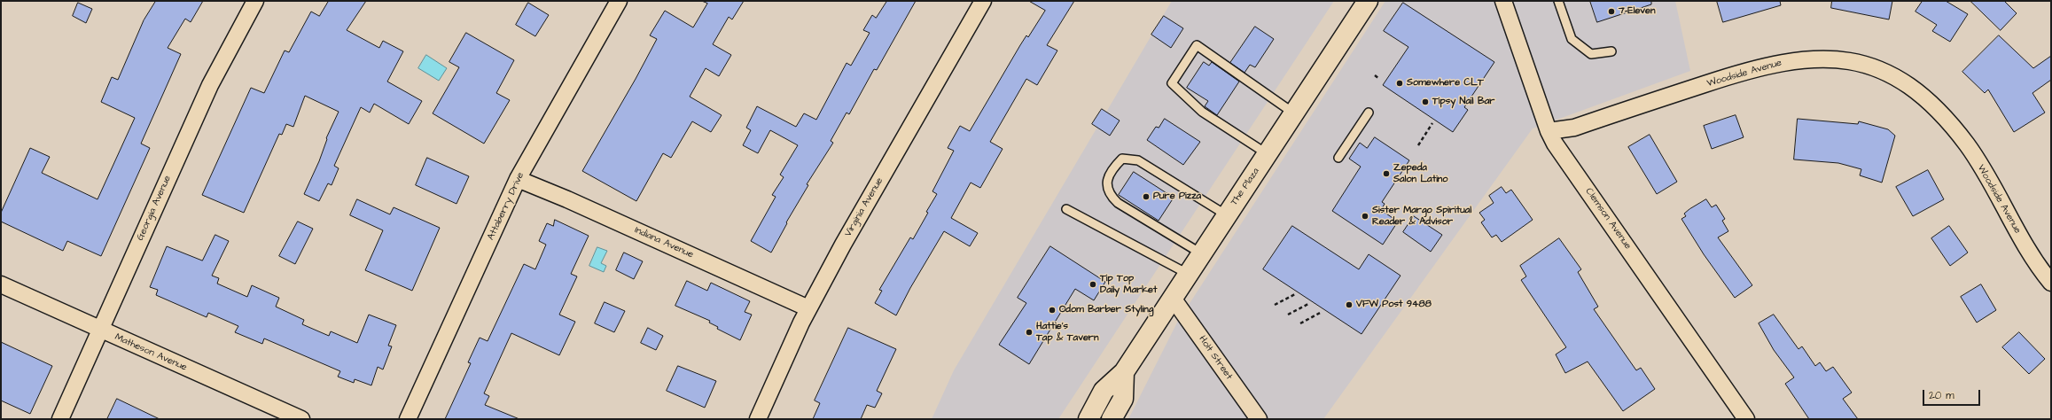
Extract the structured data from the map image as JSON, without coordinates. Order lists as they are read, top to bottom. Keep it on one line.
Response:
{"streets":{"main road":["The Plaza"],"street":["Woodside Avenue","Attaberry Drive","Virginia Avenue","Georgia Avenue","Clemson Avenue","Indiana Avenue","Matheson Avenue","Holt Street"]},"crossings":[["Woodside Avenue","Clemson Avenue"],["The Plaza","Holt Street"],["Attaberry Drive","Indiana Avenue"],["Virginia Avenue","Indiana Avenue"],["Georgia Avenue","Matheson Avenue"]],"places":["7-Eleven","Somewhere CLT","Tipsy Nail Bar","Zepeda Salon Latino","Pure Pizza","Sister Margo Spiritual Reader & Advisor","Tip Top Daily Market","VFW Post 9488","Odom Barber Styling","Hattie's Tap & Tavern"],"scale_bar":"20 m"}
